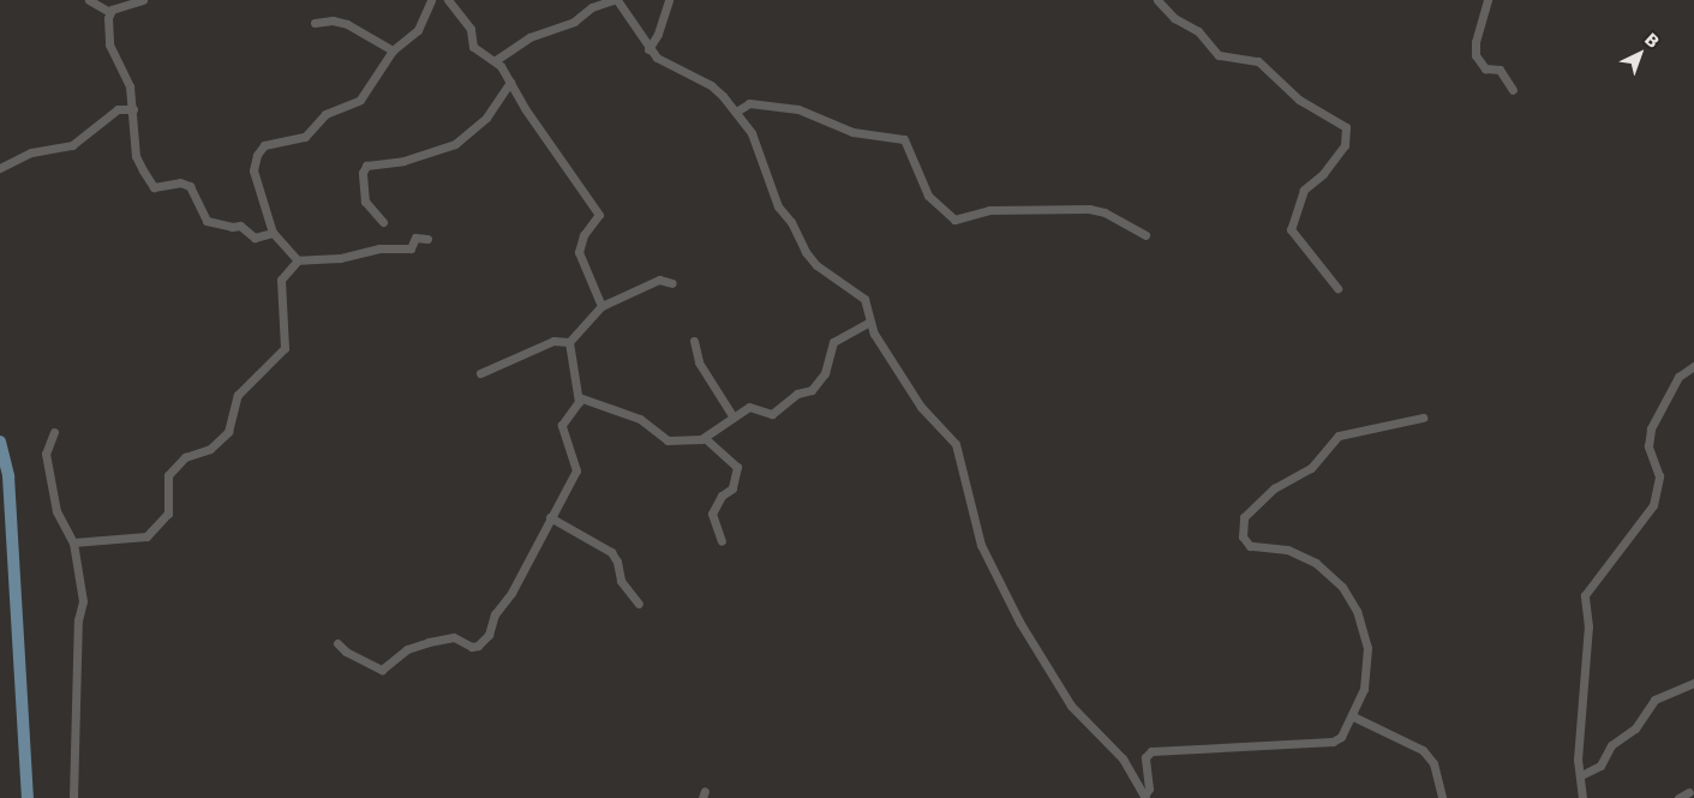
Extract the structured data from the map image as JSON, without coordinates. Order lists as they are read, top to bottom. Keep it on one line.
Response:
{"north":"top right"}
